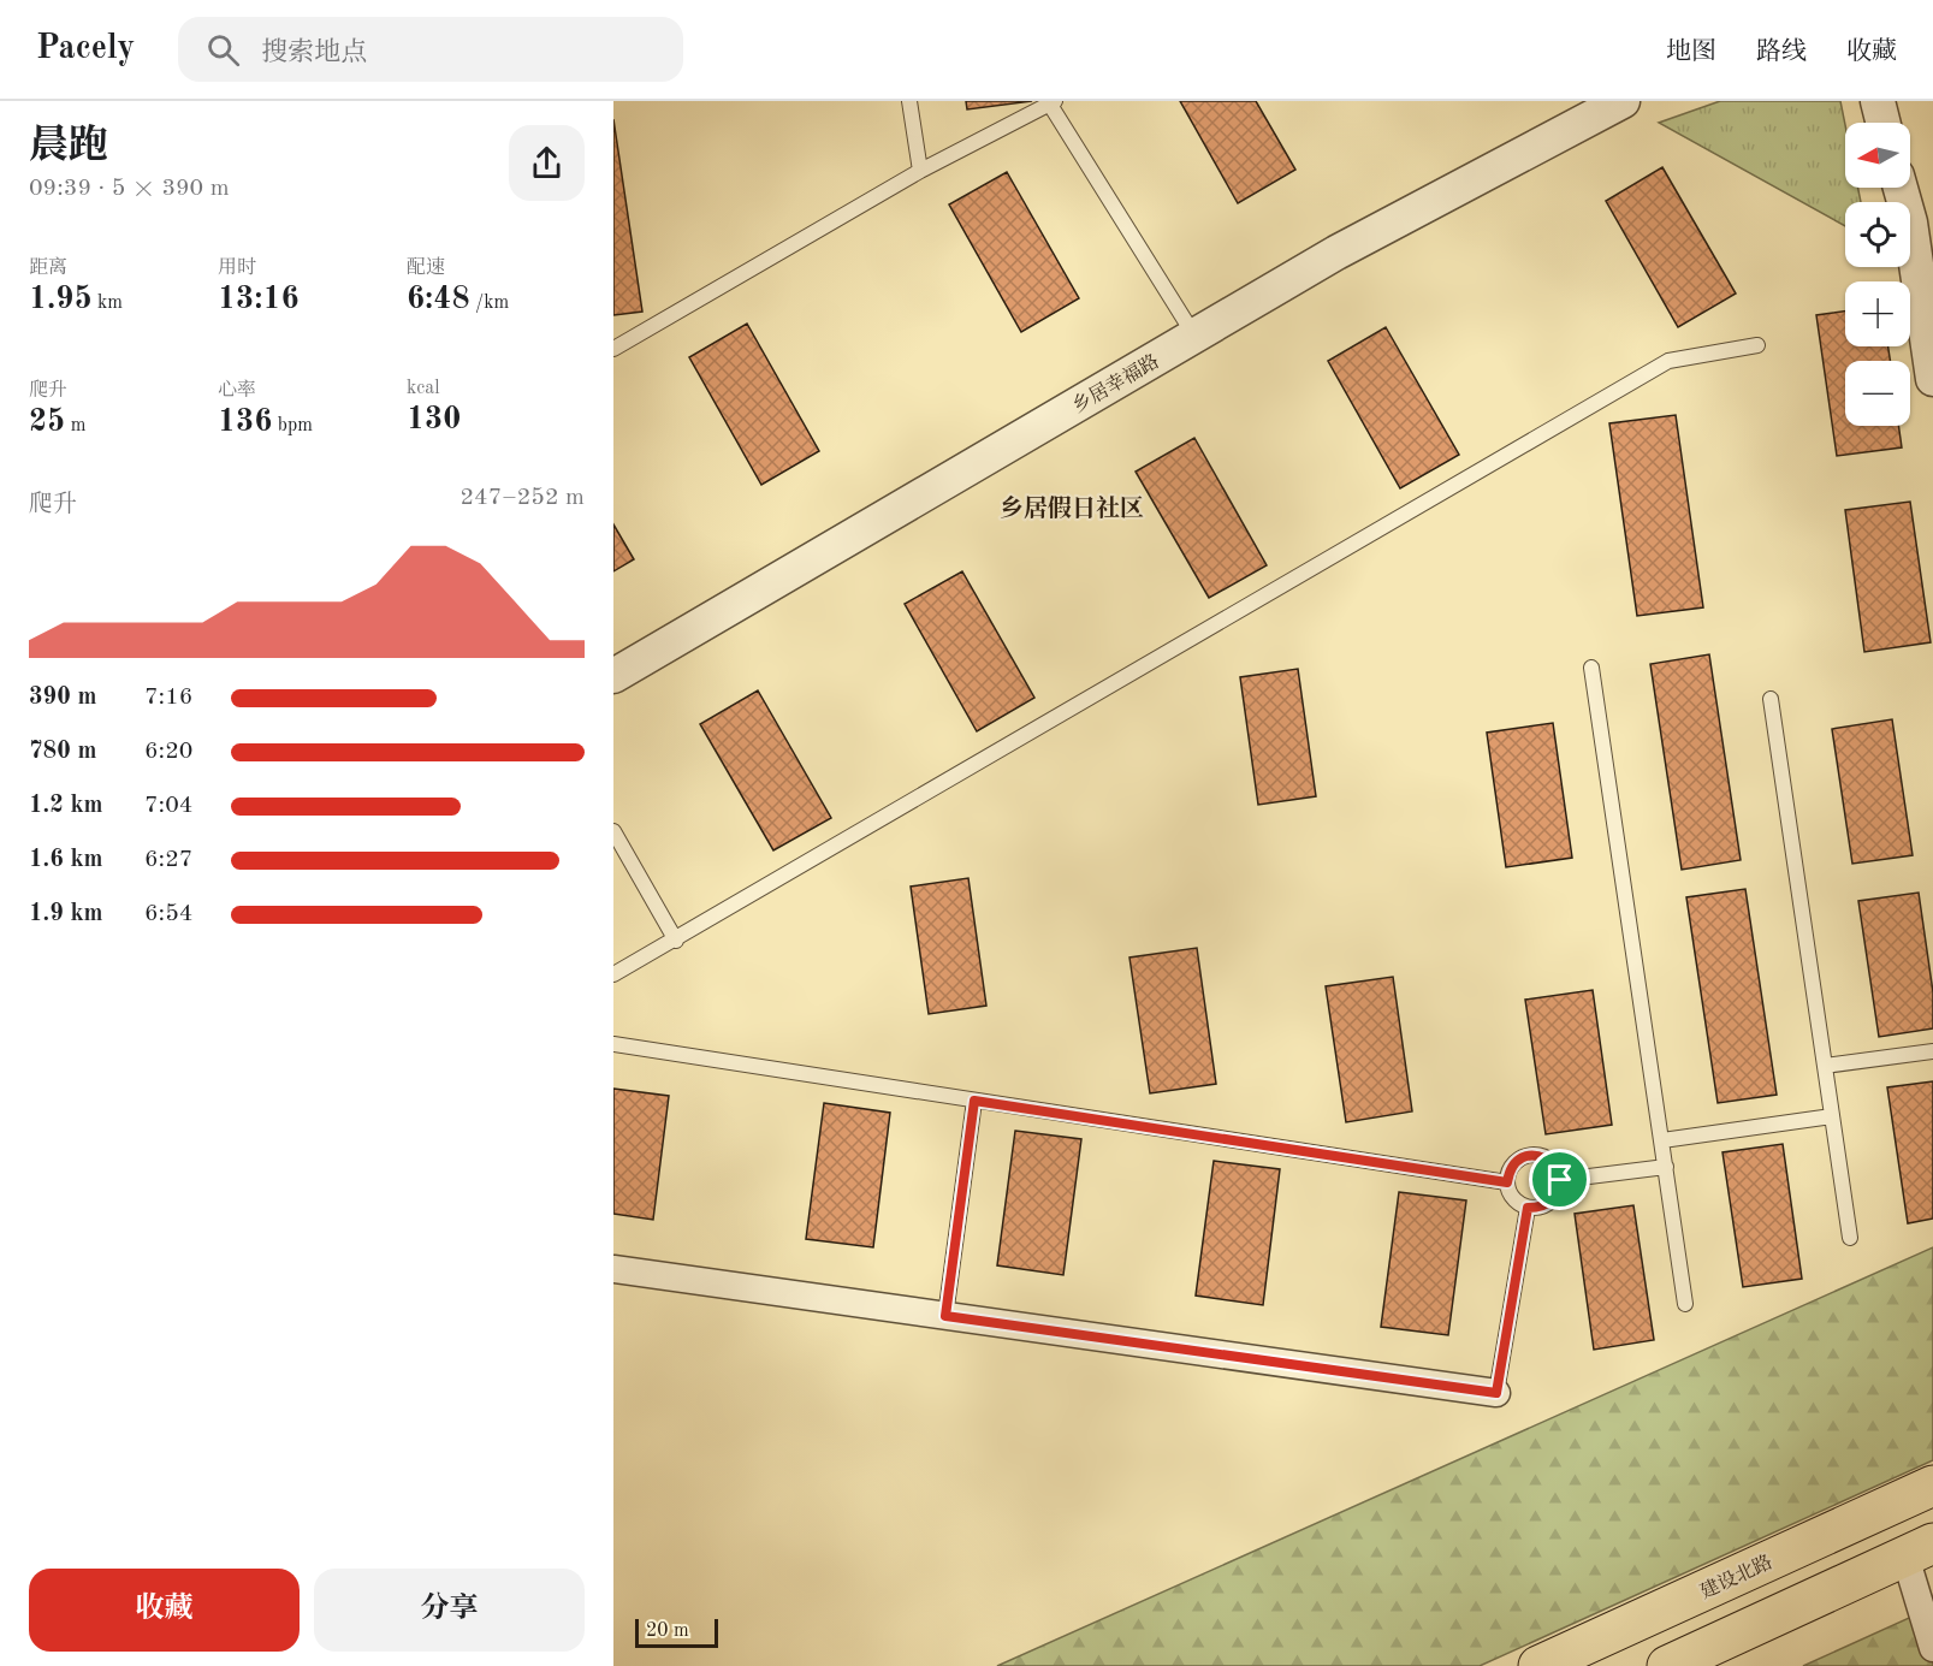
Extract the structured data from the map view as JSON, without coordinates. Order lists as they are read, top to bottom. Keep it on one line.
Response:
{"streets":{"highway":["建设北路"],"street":["乡居幸福路"]},"districts":["乡居假日社区"],"scale_bar":"20 m","north":"left","page":{"header":"Pacely","search":"搜索地点","nav":["地图","路线","收藏"],"heading":["晨跑","09:39 · 5 × 390 m"],"map_buttons":["+","−"],"stats":[["距离","1.95 km"],["用时","13:16"],["配速","6:48 /km"],["爬升","25 m"],["心率","136 bpm"],["kcal","130"]],"chart":["爬升","247–252 m"],"list":[{"name":"390 m","note":"7:16"},{"name":"780 m","note":"6:20"},{"name":"1.2 km","note":"7:04"},{"name":"1.6 km","note":"6:27"},{"name":"1.9 km","note":"6:54"}],"buttons":["收藏","分享"],"scale":"20 m"}}
